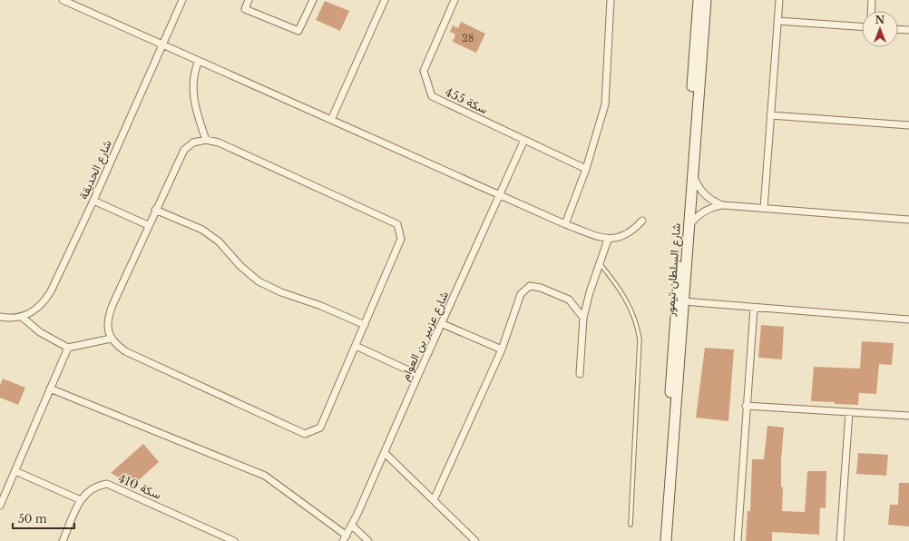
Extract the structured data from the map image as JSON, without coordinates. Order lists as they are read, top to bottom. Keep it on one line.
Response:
{"streets":{"main road":["شارع السلطان تيمور"],"street":["سكة 455","شارع الحديقة","شارع عزبير بن العوام","سكة 410"]},"crossings":[["سكة 455","شارع عزبير بن العوام"]],"house_numbers":["28"],"scale_bar":"50 m","north":"top"}
